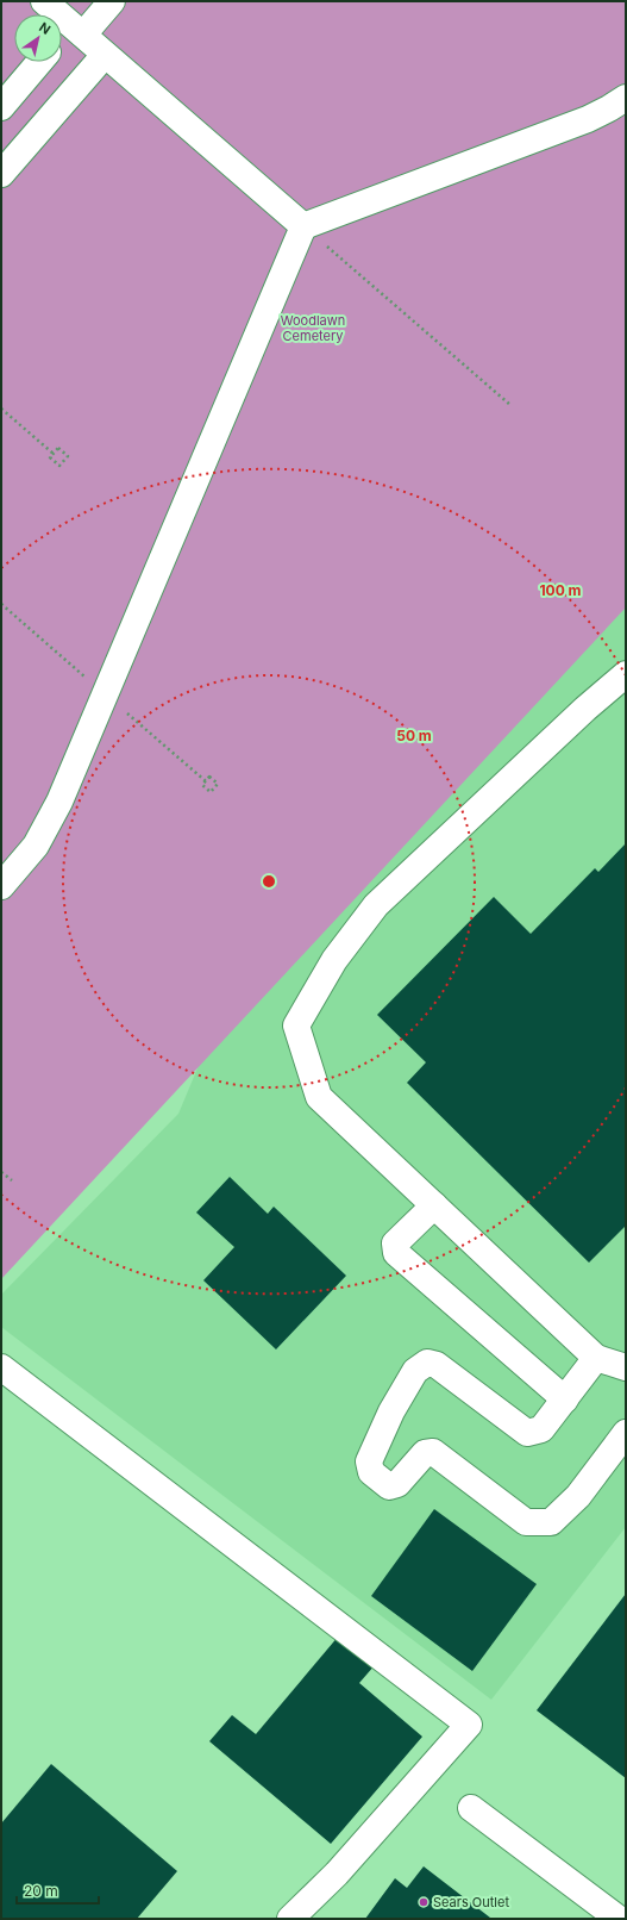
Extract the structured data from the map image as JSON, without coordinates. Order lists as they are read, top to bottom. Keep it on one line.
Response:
{"parks":["Woodlawn Cemetery"],"places":["Sears Outlet"],"scale_bar":"20 m","north":"top right","rings":["100 m","50 m"]}
